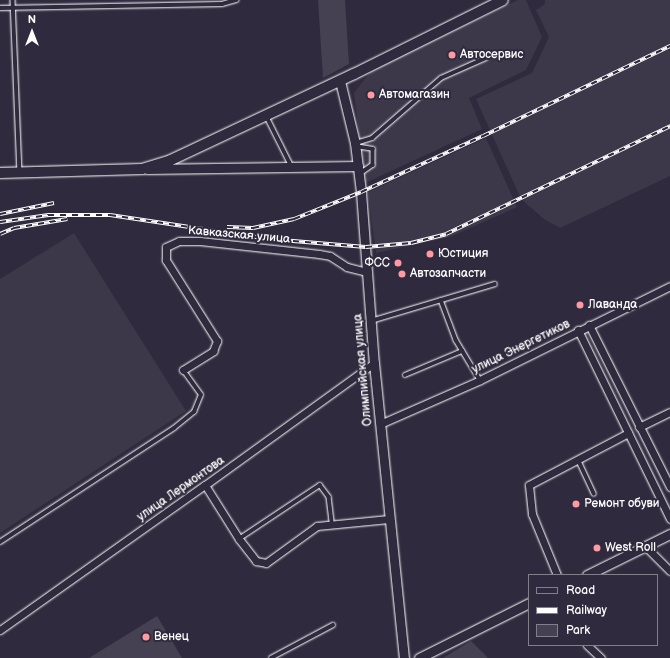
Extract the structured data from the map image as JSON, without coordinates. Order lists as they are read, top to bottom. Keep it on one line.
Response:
{"streets":{"street":["Кавказская улица","улица Энергетиков","Олимпийская улица","улица Лермонтова"]},"crossings":[["Кавказская улица","Олимпийская улица"],["улица Энергетиков","Олимпийская улица"],["Олимпийская улица","улица Лермонтова"]],"places":["Автосервис","Автомагазин","Юстиция","ФСС","Автозапчасти","Лаванда","Ремонт обуви","West Roll","Венец"],"legend":["Road","Railway","Park"],"north":"top"}
